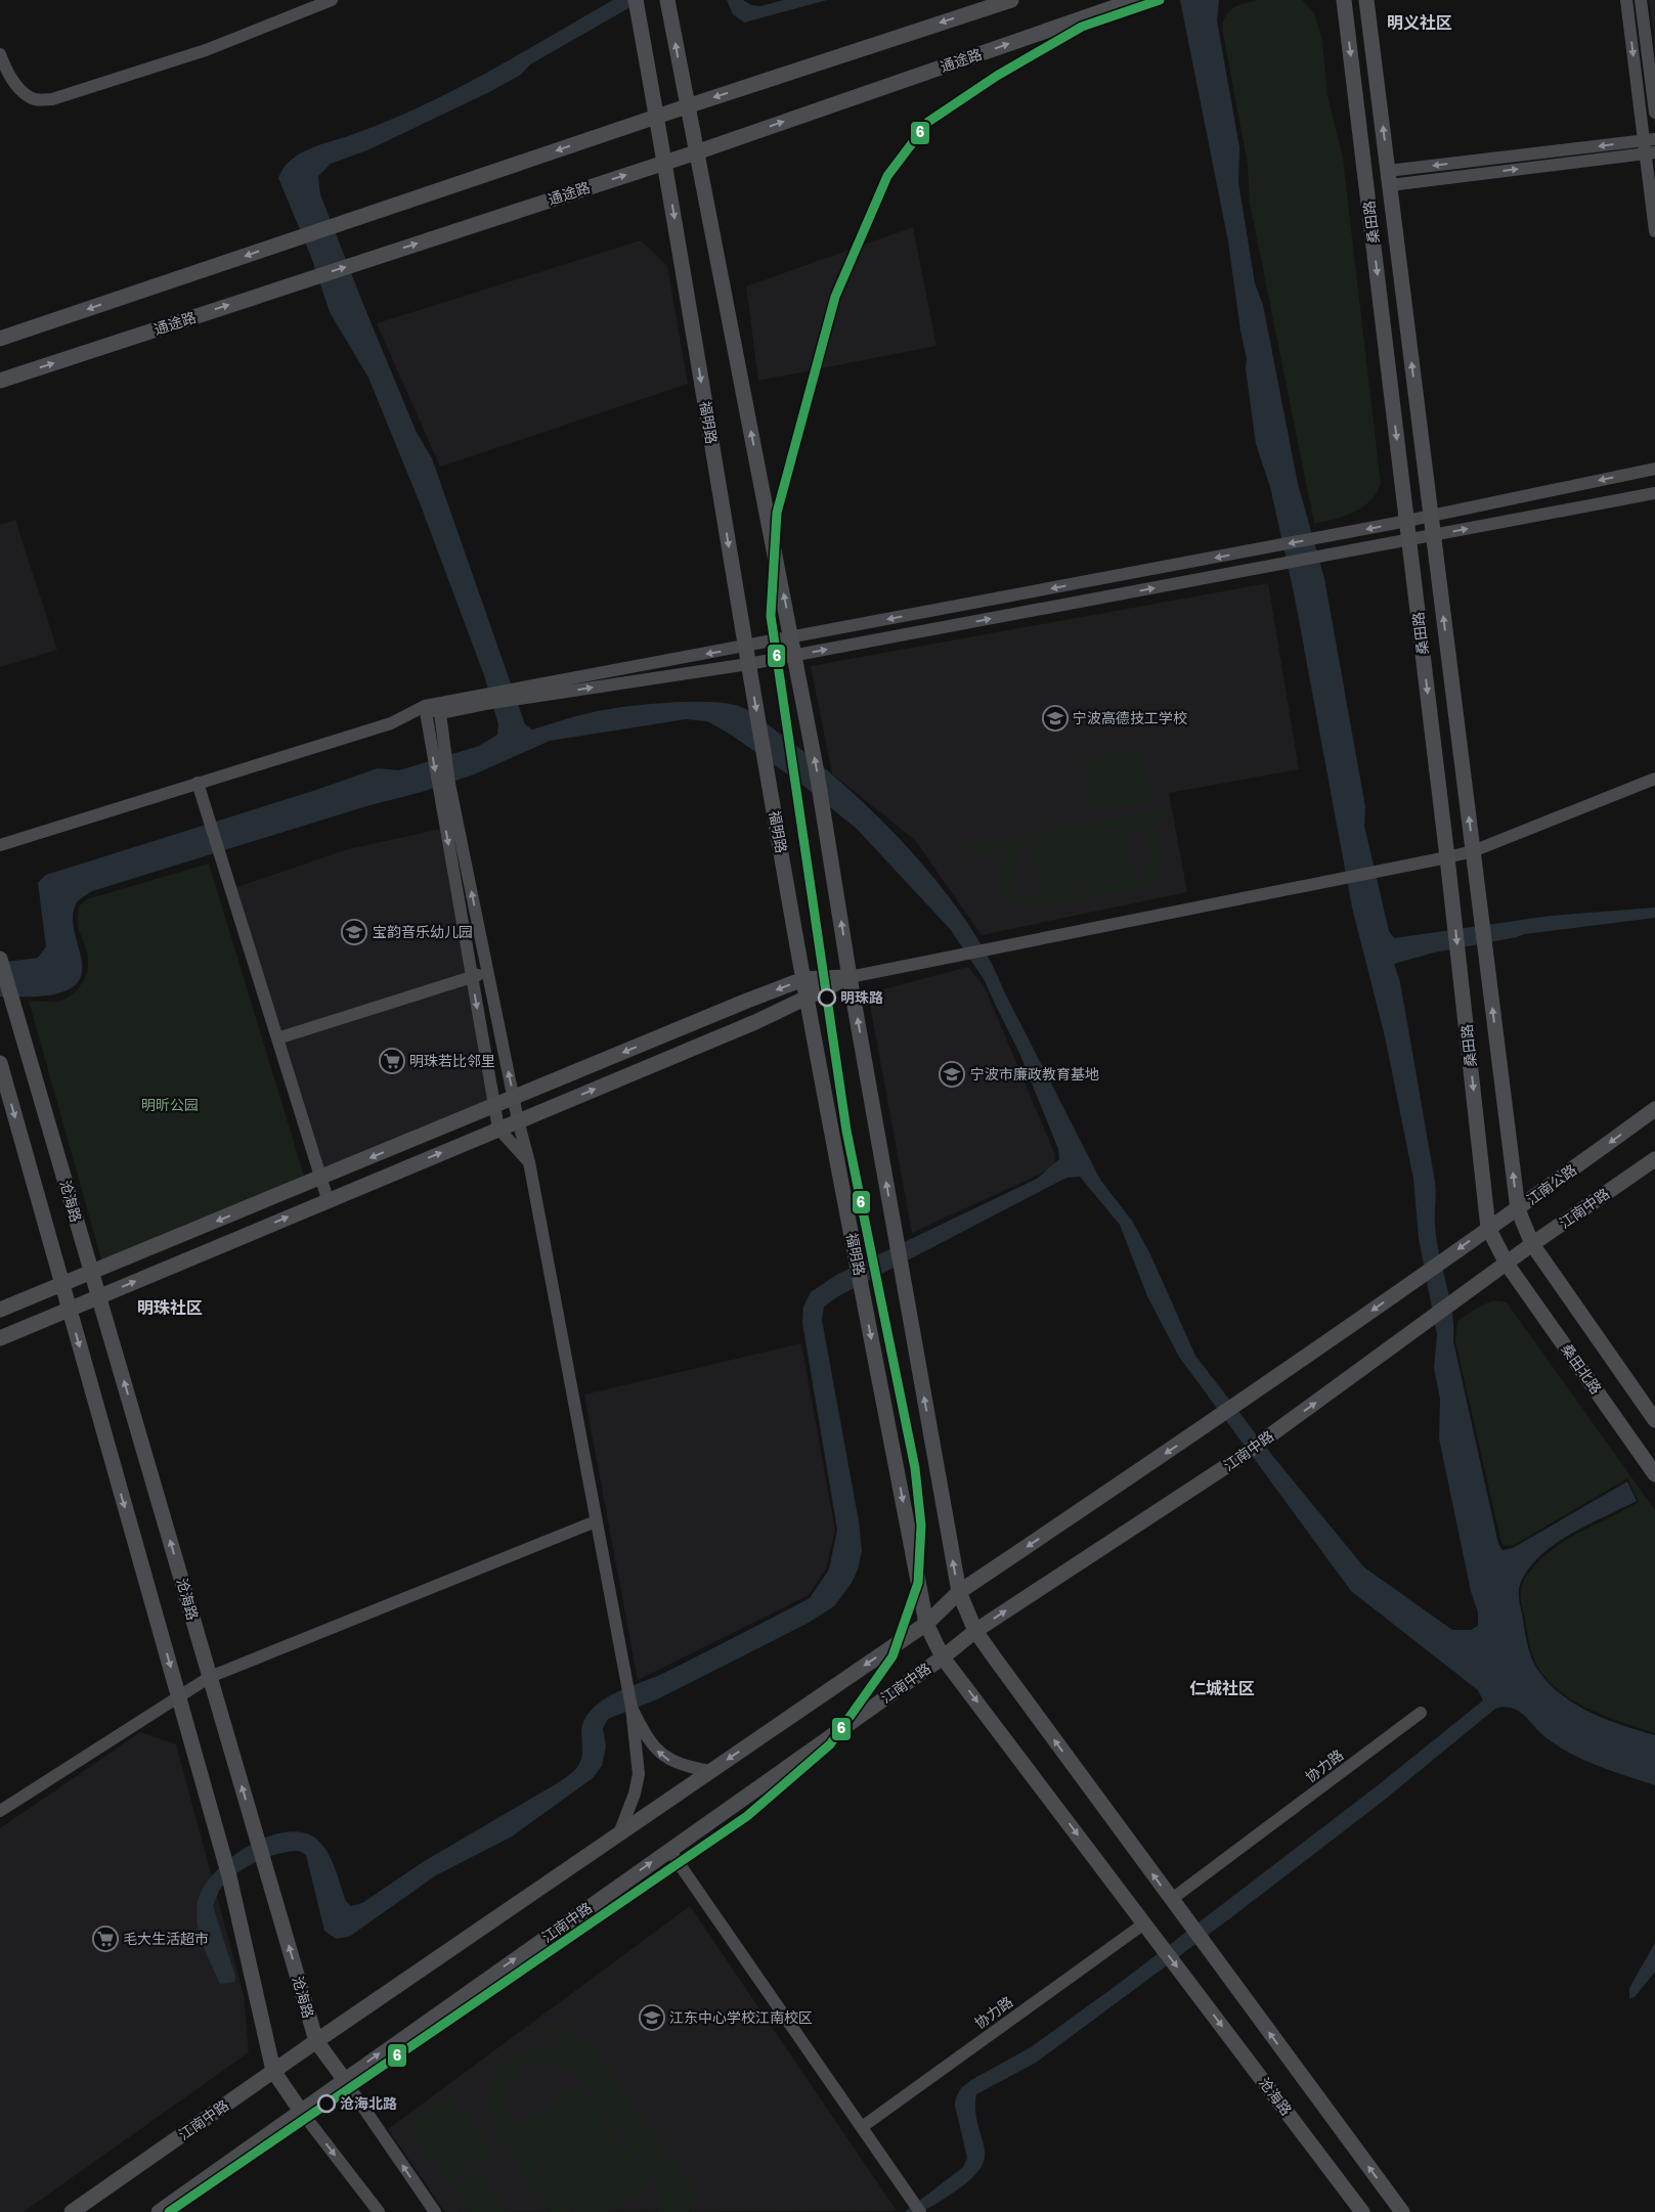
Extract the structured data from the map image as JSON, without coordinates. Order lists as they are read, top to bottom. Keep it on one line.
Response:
{"streets":{"main road":["通途路","桑田路","福明路","江南公路","沧海路","江南中路","桑田北路"],"street":["协力路"]},"crossings":[["通途路","福明路"],["桑田路","江南公路"],["桑田路","江南中路"],["桑田路","桑田北路"],["福明路","沧海路"],["福明路","江南中路"],["福明路","协力路"],["江南公路","江南中路"],["沧海路","江南中路"],["沧海路","协力路"],["江南中路","桑田北路"]],"one_way":["江南公路"],"districts":["明义社区","明珠社区","仁城社区"],"parks":["明昕公园"],"places":{"school or university":["宁波高德技工学校","宝韵音乐幼儿园","宁波市廉政教育基地","江东中心学校江南校区"],"other":["明珠路","沧海北路"],"supermarket":["明珠若比邻里","毛大生活超市"]},"lines":["transit line 6"]}
